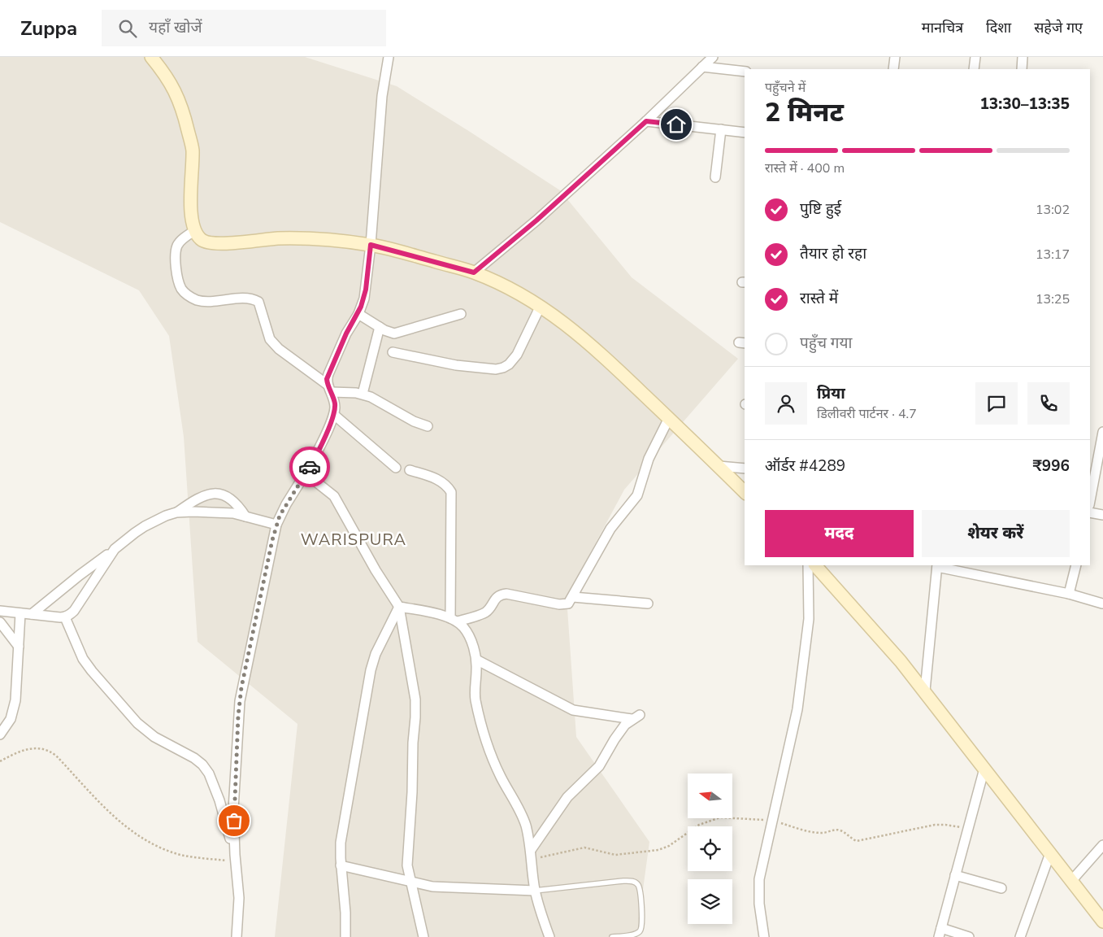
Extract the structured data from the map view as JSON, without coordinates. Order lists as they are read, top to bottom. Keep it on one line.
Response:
{"districts":["WARISPURA"],"north":"left","page":{"header":"Zuppa","search":"यहाँ खोजें","nav":["मानचित्र","दिशा","सहेजे गए"],"heading":["2 मिनट","पहुँचने में","13:30–13:35"],"panel":["प्रिया","डिलीवरी पार्टनर · 4.7","ऑर्डर #4289","₹996"],"bar":"रास्ते में · 400 m","list":[["पुष्टि हुई","13:02"],["तैयार हो रहा","13:17"],["रास्ते में","13:25"],"पहुँच गया"],"buttons":["मदद","शेयर करें"]}}
